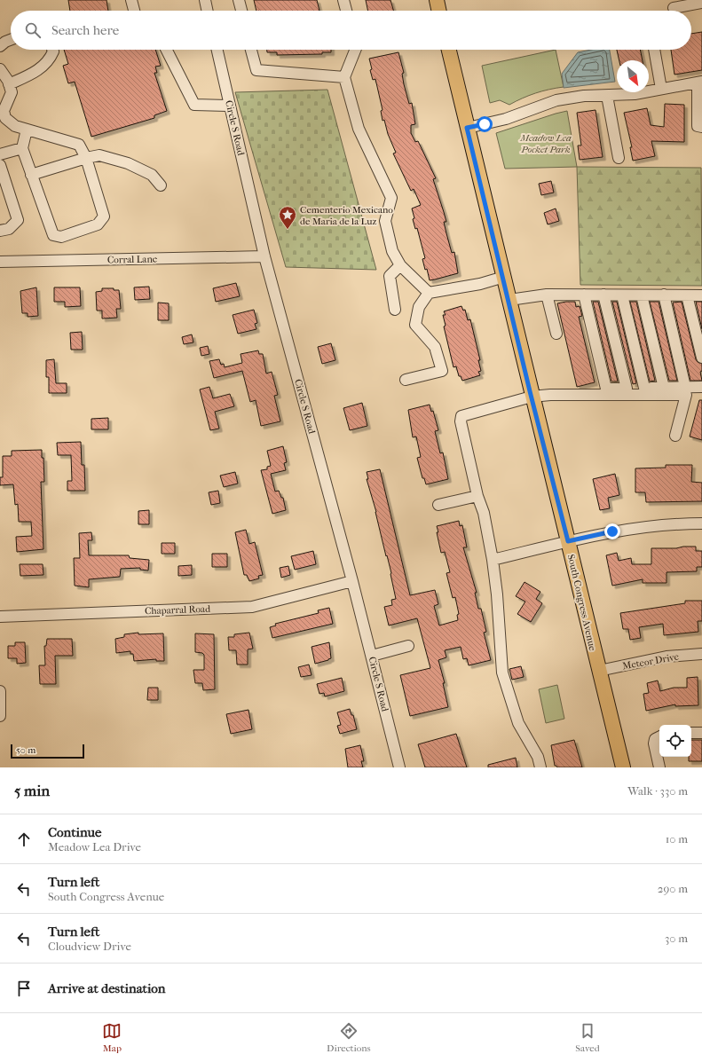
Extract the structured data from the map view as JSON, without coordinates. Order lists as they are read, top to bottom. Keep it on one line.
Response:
{"streets":{"main road":["South Congress Avenue"],"street":["Circle S Road","Corral Lane","Chaparral Road","Meteor Drive"]},"crossings":[["Circle S Road","Corral Lane"],["Circle S Road","Chaparral Road"],["South Congress Avenue","Meteor Drive"]],"parks":["Meadow Lea Pocket Park"],"places":{"place":["Cementerio Mexicano de Maria de la Luz"]},"scale_bar":"50 m","north":"bottom right","page":{"search":"Search here","scale":"50 m","heading":["5 min","Walk · 330 m"],"list":[["Continue","Meadow Lea Drive","10 m"],["Turn left","South Congress Avenue","290 m"],["Turn left","Cloudview Drive","30 m"],"Arrive at destination"],"nav":["Map","Directions","Saved"]}}
